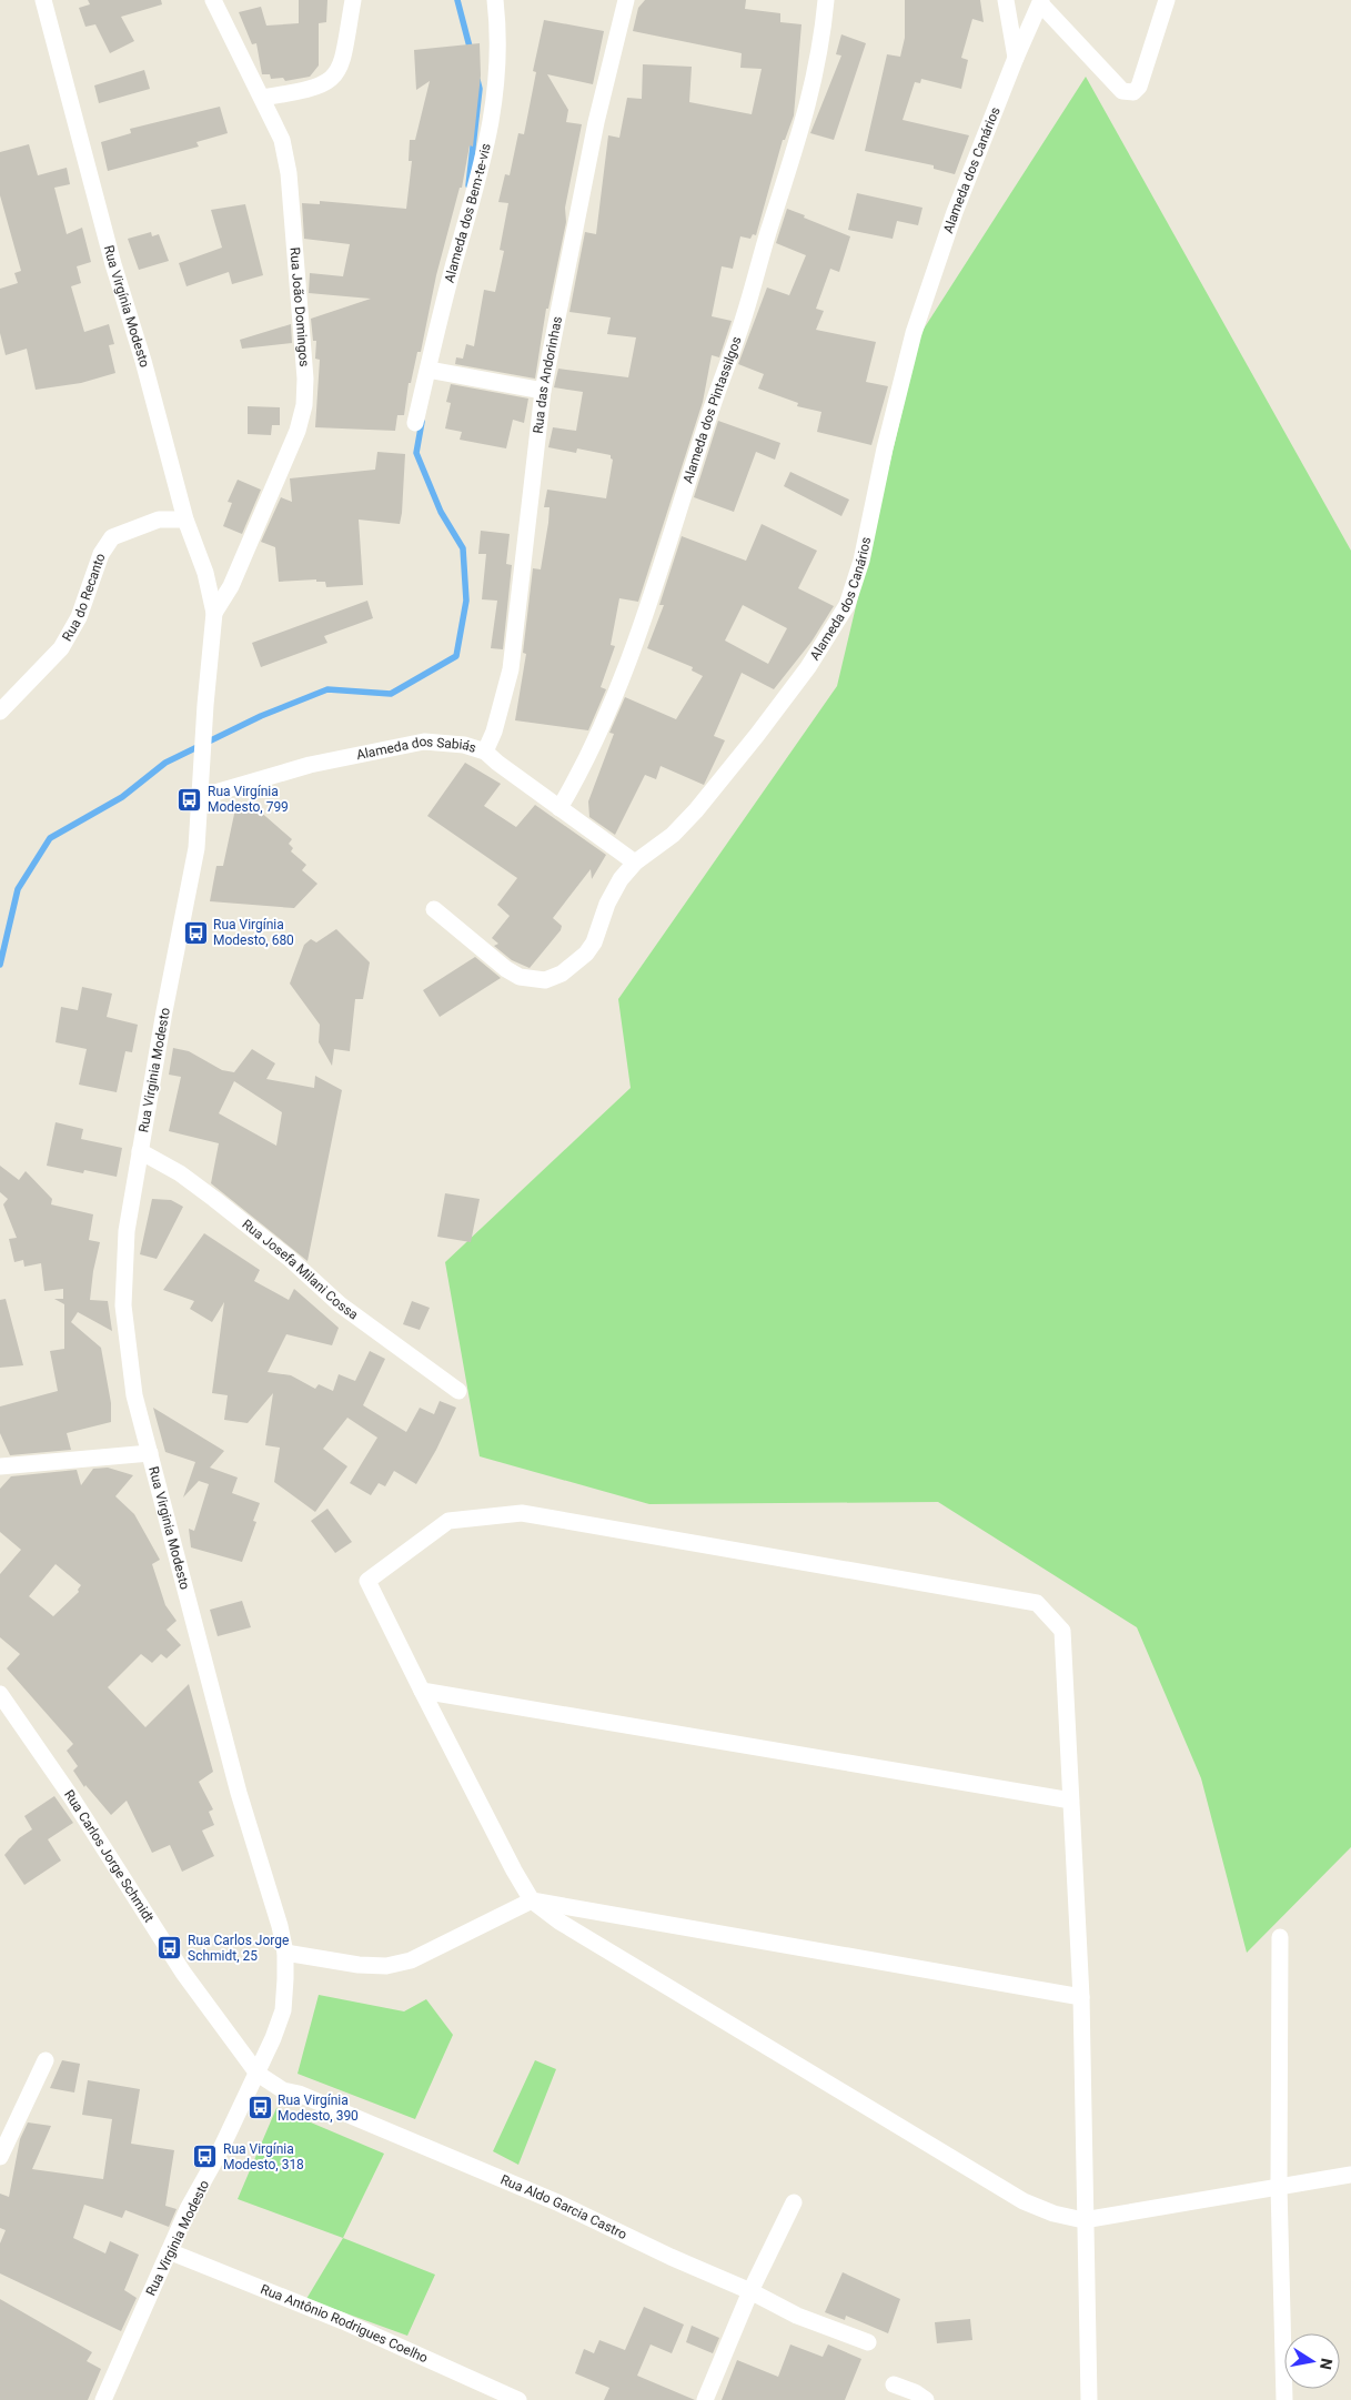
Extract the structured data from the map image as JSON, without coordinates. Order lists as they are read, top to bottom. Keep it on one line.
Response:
{"streets":{"street":["Alameda dos Canários","Alameda dos Bem-te-vis","Rua Virgínia Modesto","Rua João Domingos","Rua das Andorinhas","Alameda dos Pintassilgos","Rua do Recanto","Alameda dos Sabiás","Rua Virginia Modesto","Rua Josefa Milani Cossa","Rua Carlos Jorge Schmidt","Rua Aldo Garcia Castro","Rua Antônio Rodrigues Coelho"]},"crossings":[["Alameda dos Canários","Alameda dos Sabiás"],["Rua Virgínia Modesto","Rua João Domingos"],["Rua Virgínia Modesto","Rua do Recanto"],["Rua Virgínia Modesto","Rua Virginia Modesto"],["Rua João Domingos","Rua Virginia Modesto"],["Rua das Andorinhas","Alameda dos Sabiás"],["Alameda dos Pintassilgos","Alameda dos Sabiás"],["Alameda dos Sabiás","Rua Virginia Modesto"],["Rua Virginia Modesto","Rua Josefa Milani Cossa"],["Rua Virginia Modesto","Rua Carlos Jorge Schmidt"],["Rua Virginia Modesto","Rua Aldo Garcia Castro"],["Rua Virginia Modesto","Rua Antônio Rodrigues Coelho"],["Rua Carlos Jorge Schmidt","Rua Aldo Garcia Castro"]],"places":{"bus stop":["Rua Virgínia Modesto, 799","Rua Virgínia Modesto, 680","Rua Carlos Jorge Schmidt, 25","Rua Virgínia Modesto, 390","Rua Virgínia Modesto, 318"]},"north":"right"}
